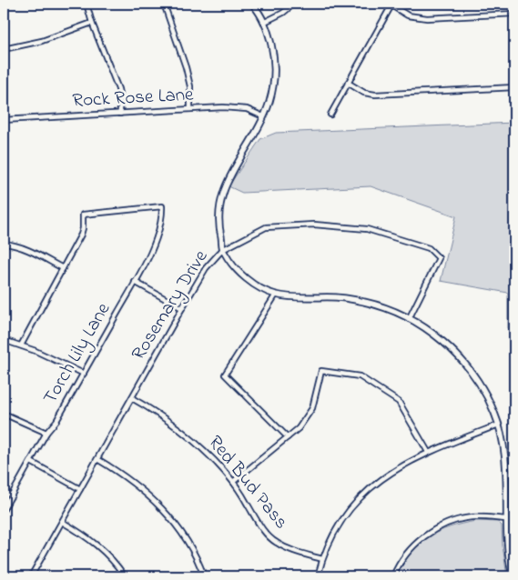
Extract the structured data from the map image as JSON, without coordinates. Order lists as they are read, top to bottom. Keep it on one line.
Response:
{"streets":{"street":["Rock Rose Lane","Rosemary Drive","Torch Lily Lane","Red Bud Pass"]},"crossings":[["Rosemary Drive","Red Bud Pass"]]}
